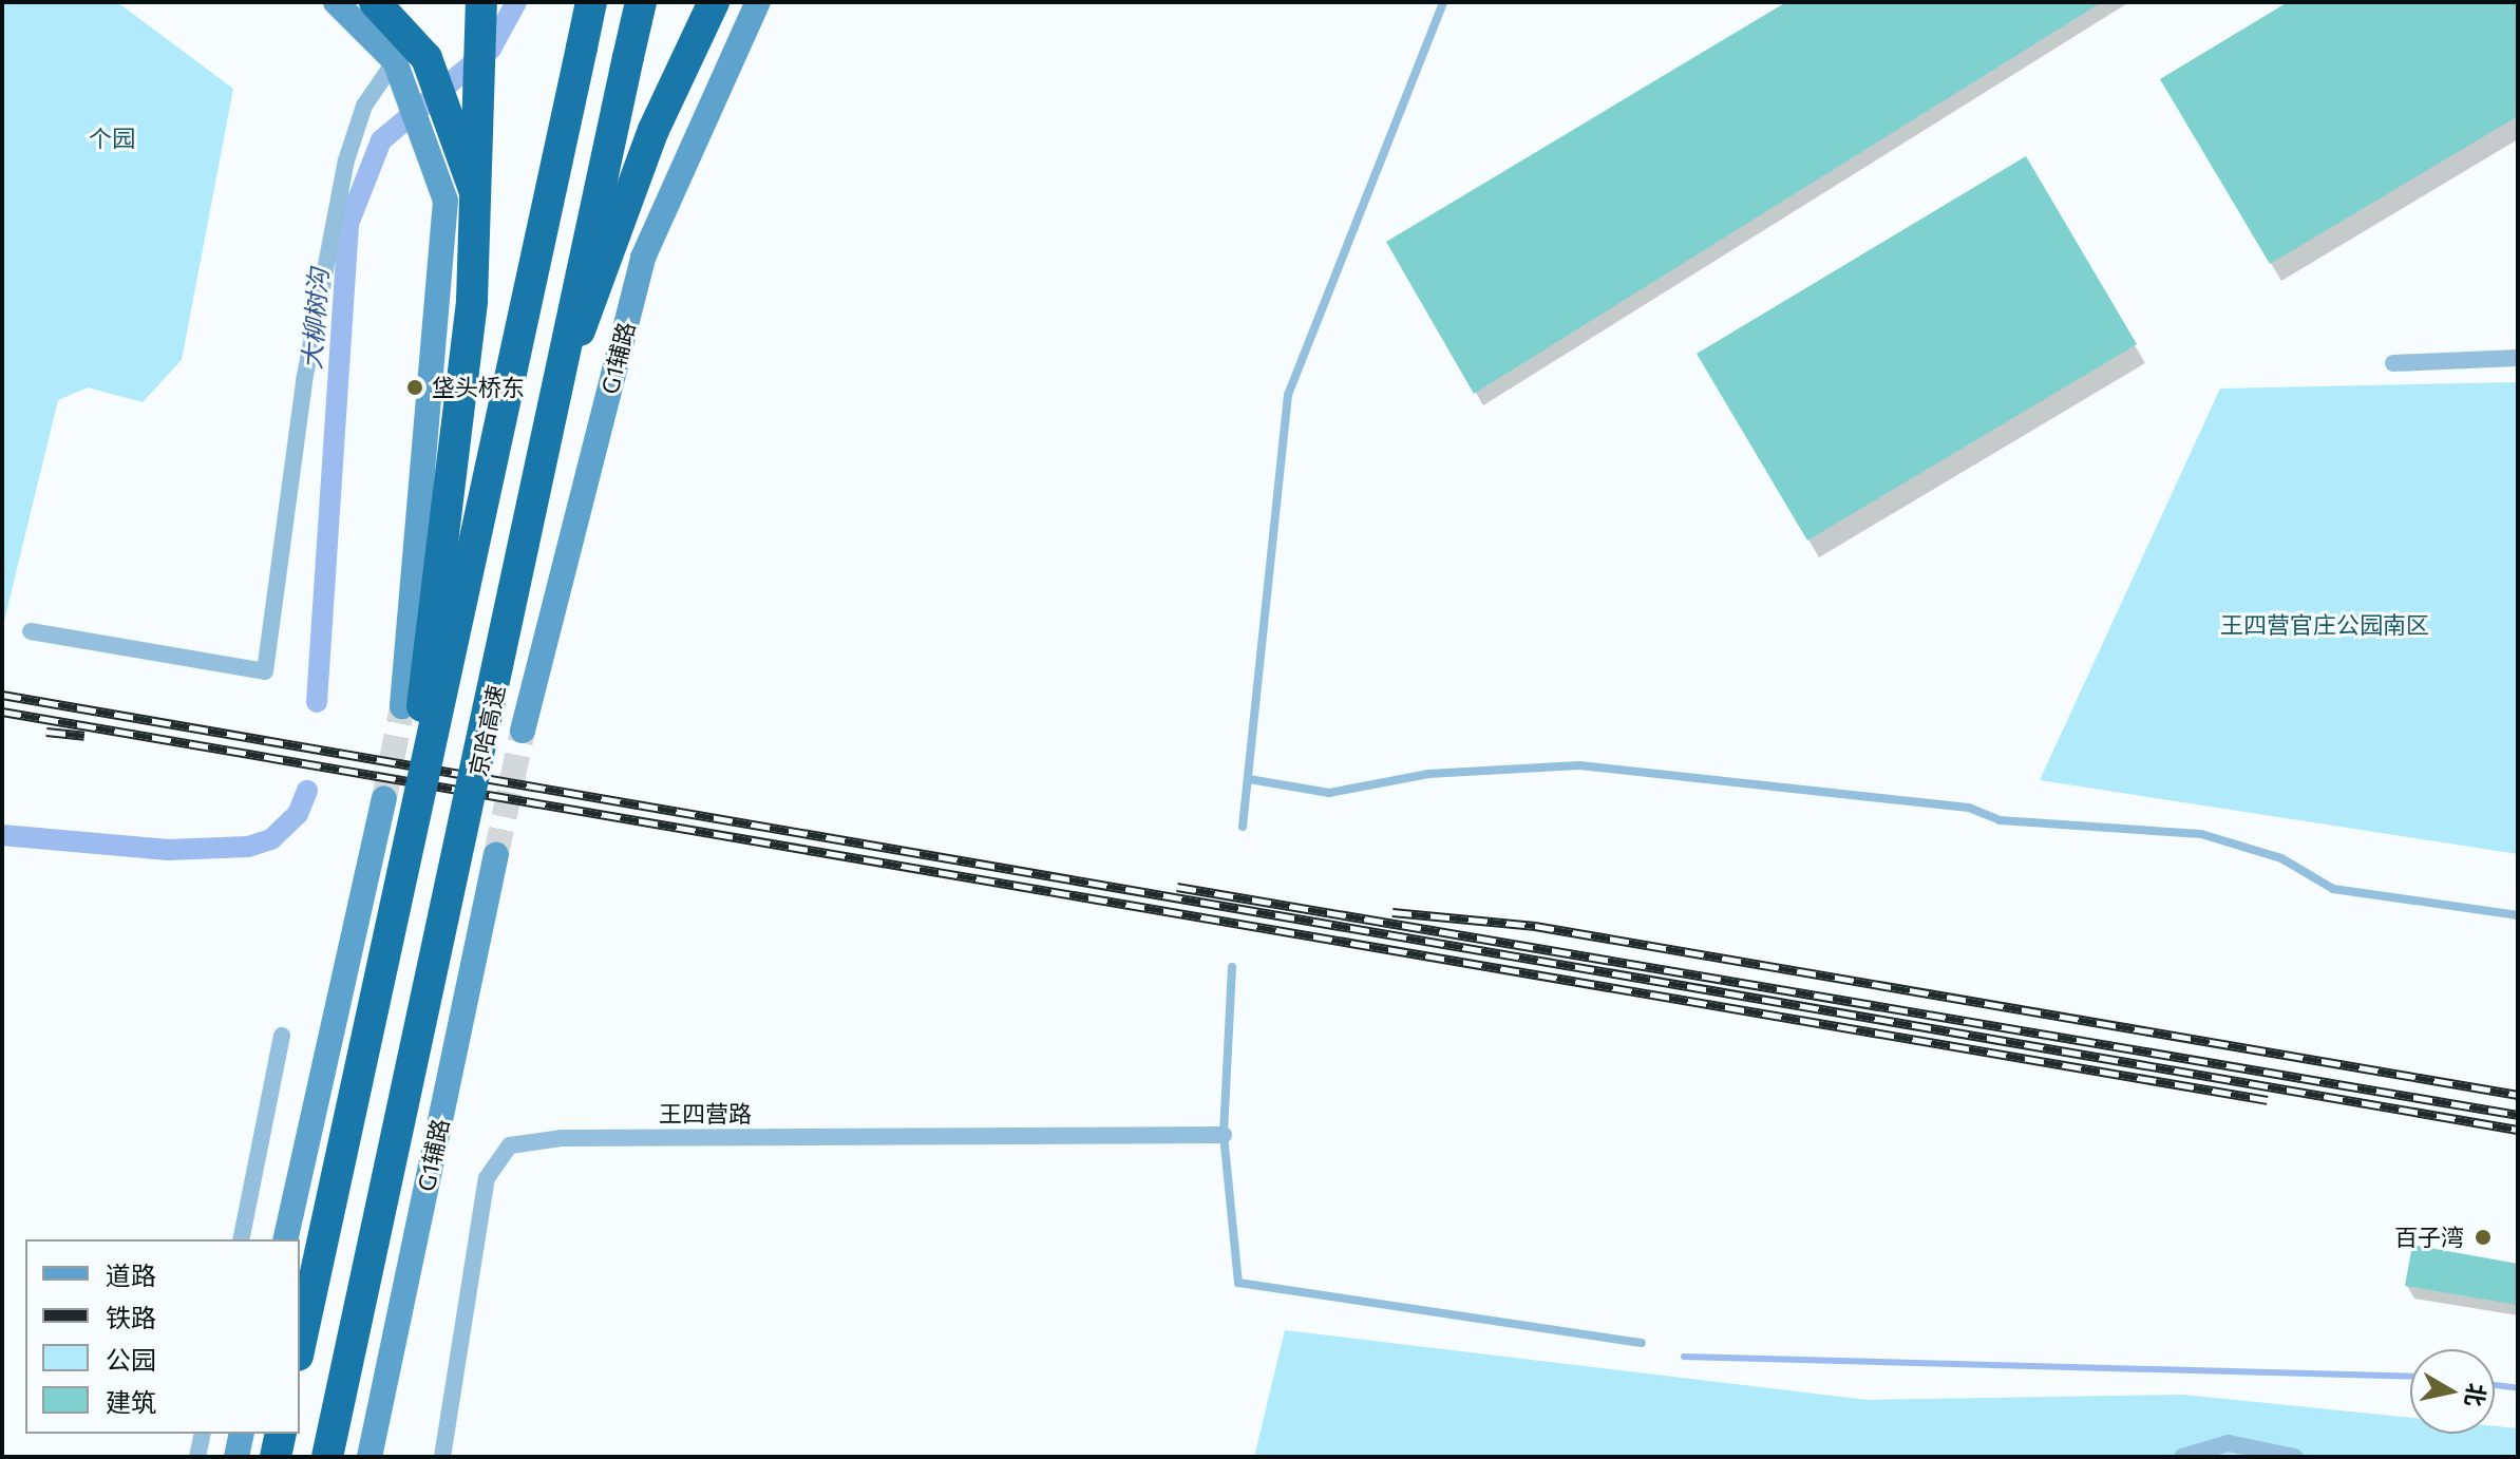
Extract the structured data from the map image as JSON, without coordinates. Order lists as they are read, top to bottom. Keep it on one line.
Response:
{"streets":{"highway":["京哈高速"],"main road":["G1辅路"],"street":["王四营路"]},"water":["大柳树沟"],"parks":["个园","王四营官庄公园南区"],"places":["垡头桥东","百子湾"],"legend":["道路","铁路","公园","建筑"],"north":"right"}
